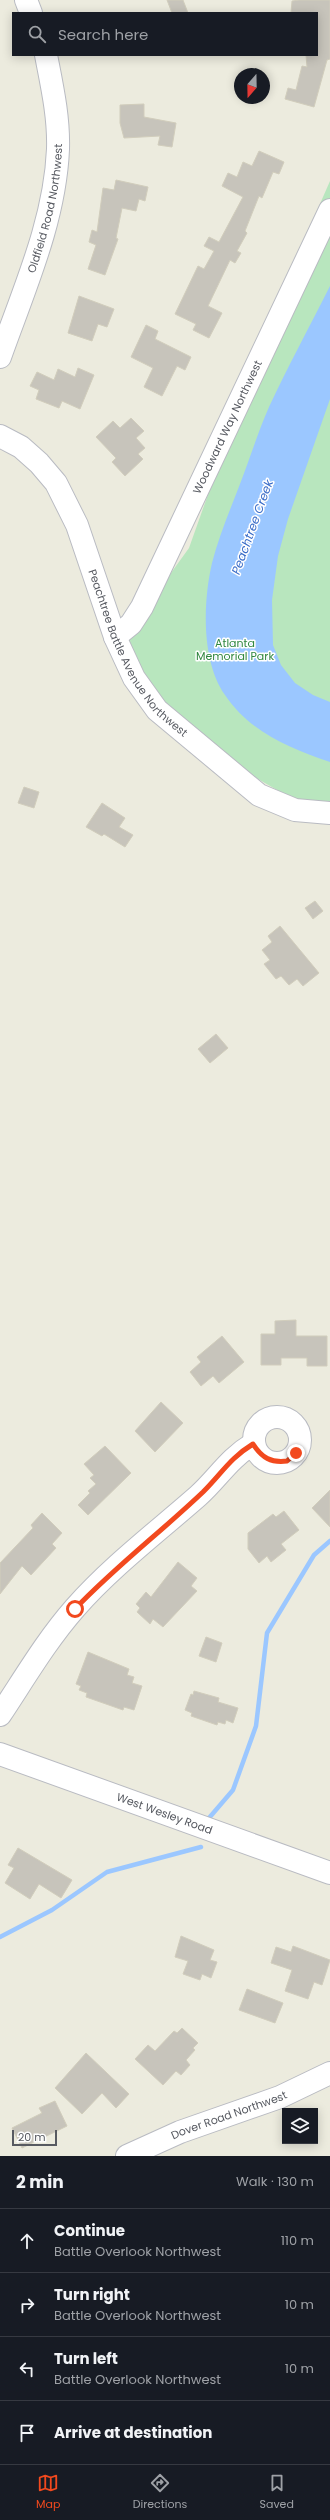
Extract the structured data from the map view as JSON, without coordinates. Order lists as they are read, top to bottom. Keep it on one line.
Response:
{"streets":{"street":["Oldfield Road Northwest","Woodward Way Northwest","Peachtree Battle Avenue Northwest","West Wesley Road","Dover Road Northwest"]},"crossings":[["Woodward Way Northwest","Peachtree Battle Avenue Northwest"]],"water":["Peachtree Creek"],"parks":["Atlanta Memorial Park"],"scale_bar":"20 m","north":"bottom","page":{"search":"Search here","scale":"20 m","heading":["2 min","Walk · 130 m"],"list":[["Continue","Battle Overlook Northwest","110 m"],["Turn right","Battle Overlook Northwest","10 m"],["Turn left","Battle Overlook Northwest","10 m"],"Arrive at destination"],"nav":["Map","Directions","Saved"]}}
